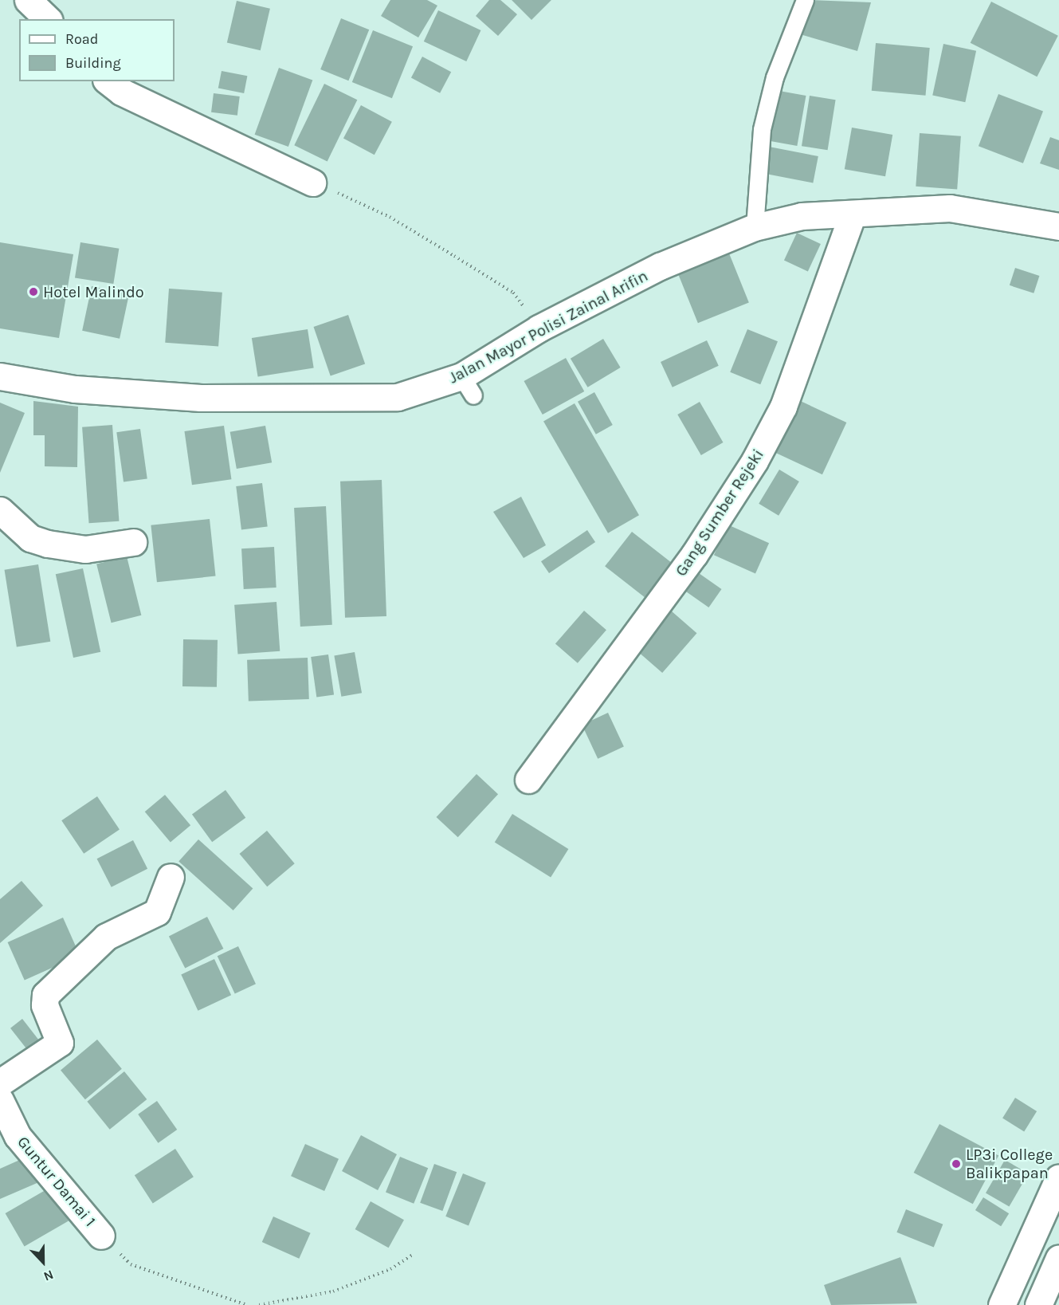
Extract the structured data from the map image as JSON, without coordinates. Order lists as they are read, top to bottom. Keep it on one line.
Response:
{"streets":{"street":["Jalan Mayor Polisi Zainal Arifin","Gang Sumber Rejeki","Guntur Damai 1"]},"crossings":[["Jalan Mayor Polisi Zainal Arifin","Gang Sumber Rejeki"]],"places":["Hotel Malindo","LP3i College Balikpapan"],"legend":["Road","Building"],"north":"bottom"}
